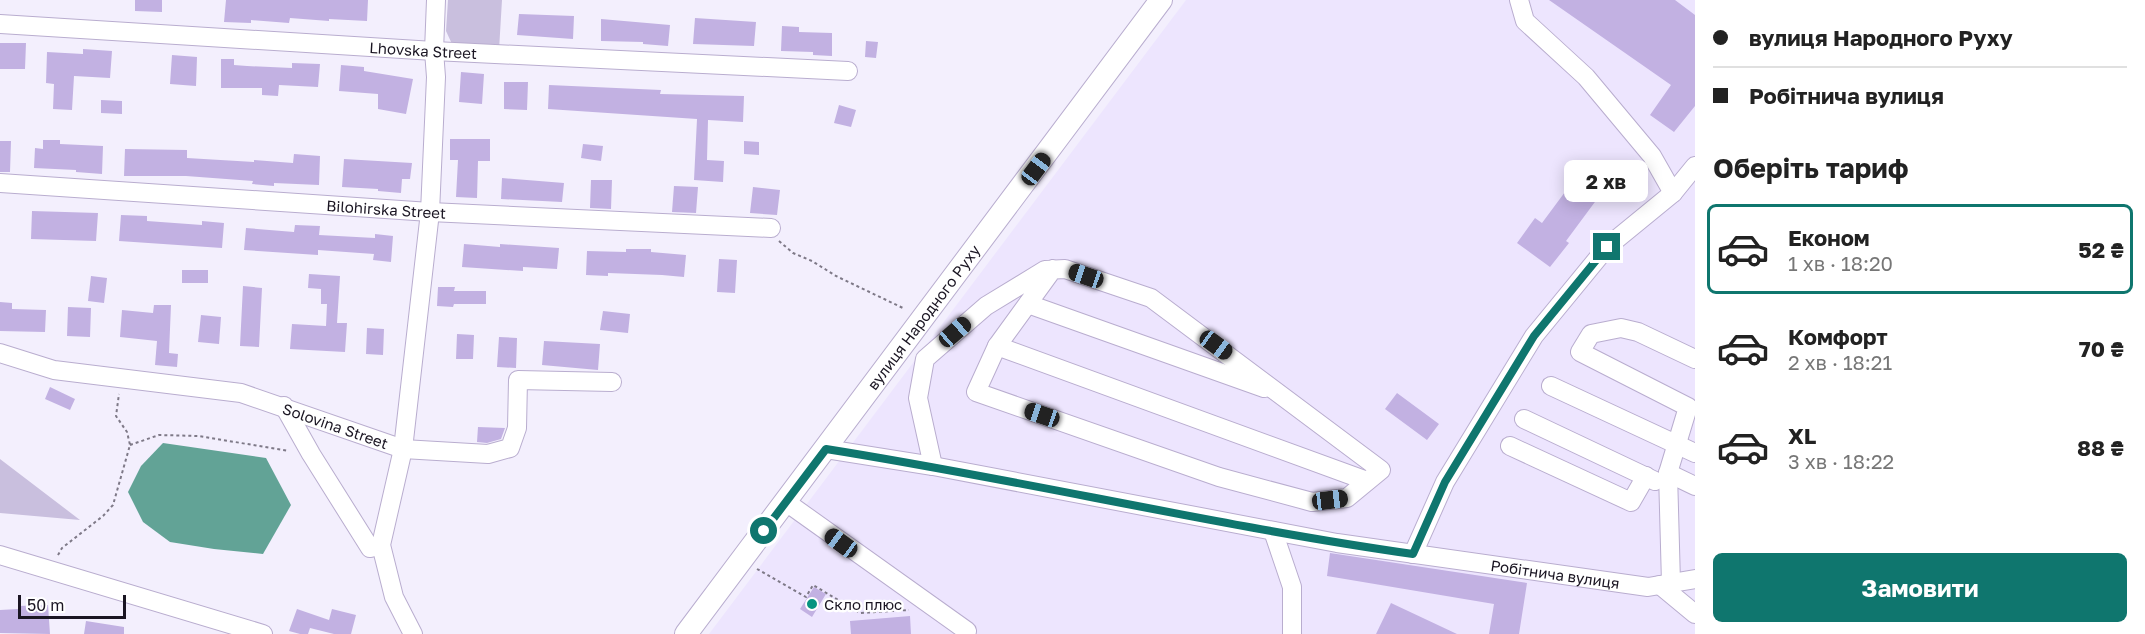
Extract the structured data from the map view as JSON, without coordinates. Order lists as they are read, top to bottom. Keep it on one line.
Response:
{"streets":{"main road":["вулиця Народного Руху"],"street":["Lhovska Street","Bilohirska Street","Solovina Street","Робітнича вулиця"]},"crossings":[["вулиця Народного Руху","Робітнича вулиця"]],"places":["Скло плюс"],"scale_bar":"50 m","page":{"banner":["вулиця Народного Руху","Робітнича вулиця"],"heading":"Оберіть тариф","bubble":"2 хв","list":[{"name":"Економ","note":"1 хв · 18:20","value":"52 ₴"},{"name":"Комфорт","note":"2 хв · 18:21","value":"70 ₴"},{"name":"XL","note":"3 хв · 18:22","value":"88 ₴"}],"buttons":"Замовити","scale":"50 m"}}
